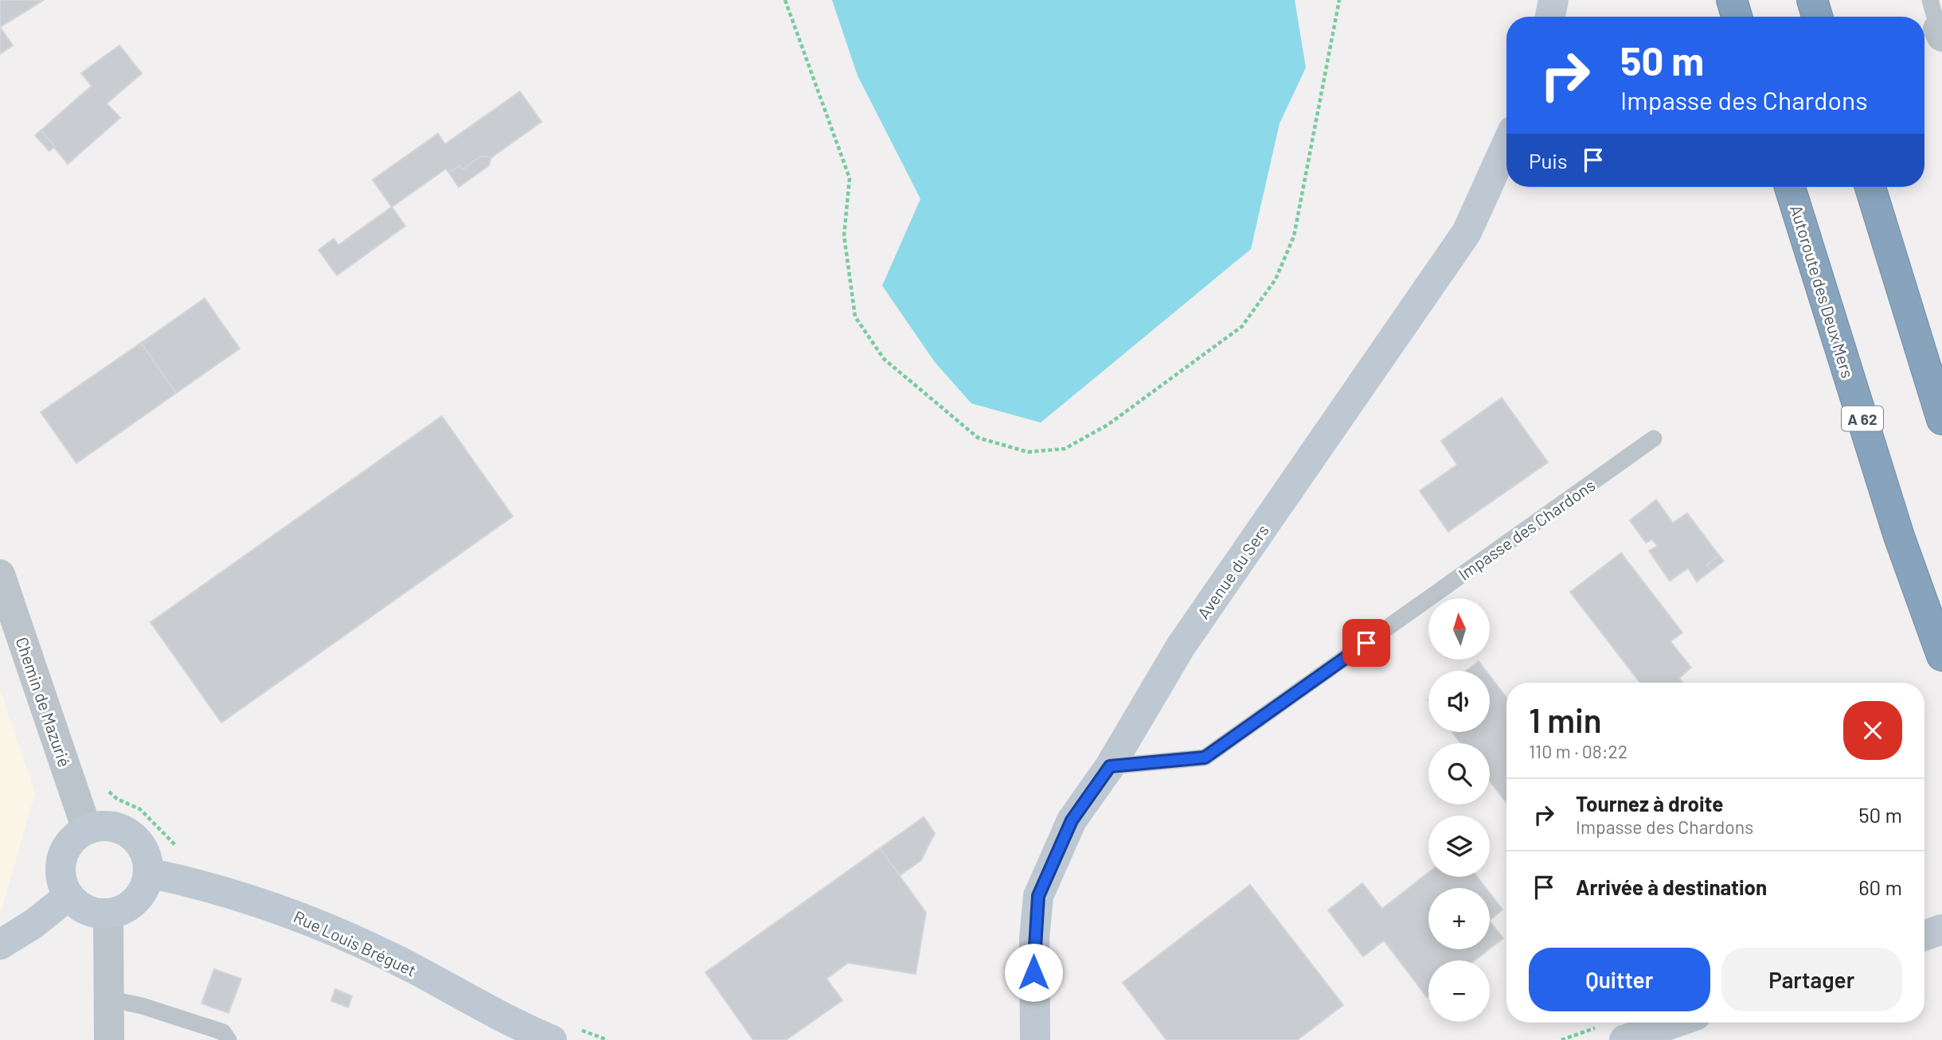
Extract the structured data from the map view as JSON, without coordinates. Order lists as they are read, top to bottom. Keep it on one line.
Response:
{"streets":{"highway":["Autoroute des Deux Mers","A 62"],"street":["Avenue du Sers","Chemin de Mazurié","Rue Louis Bréguet"],"lane":["Impasse des Chardons"]},"crossings":[["Impasse des Chardons","Avenue du Sers"],["Chemin de Mazurié","Rue Louis Bréguet"]],"north":"top","page":{"turn":["50 m","Impasse des Chardons"],"then":"Puis","map_buttons":["+","−"],"heading":["1 min","110 m · 08:22"],"list":[{"name":"Tournez à droite","note":"Impasse des Chardons","value":"50 m"},{"name":"Arrivée à destination","value":"60 m"}],"buttons":["Quitter","Partager"]}}
